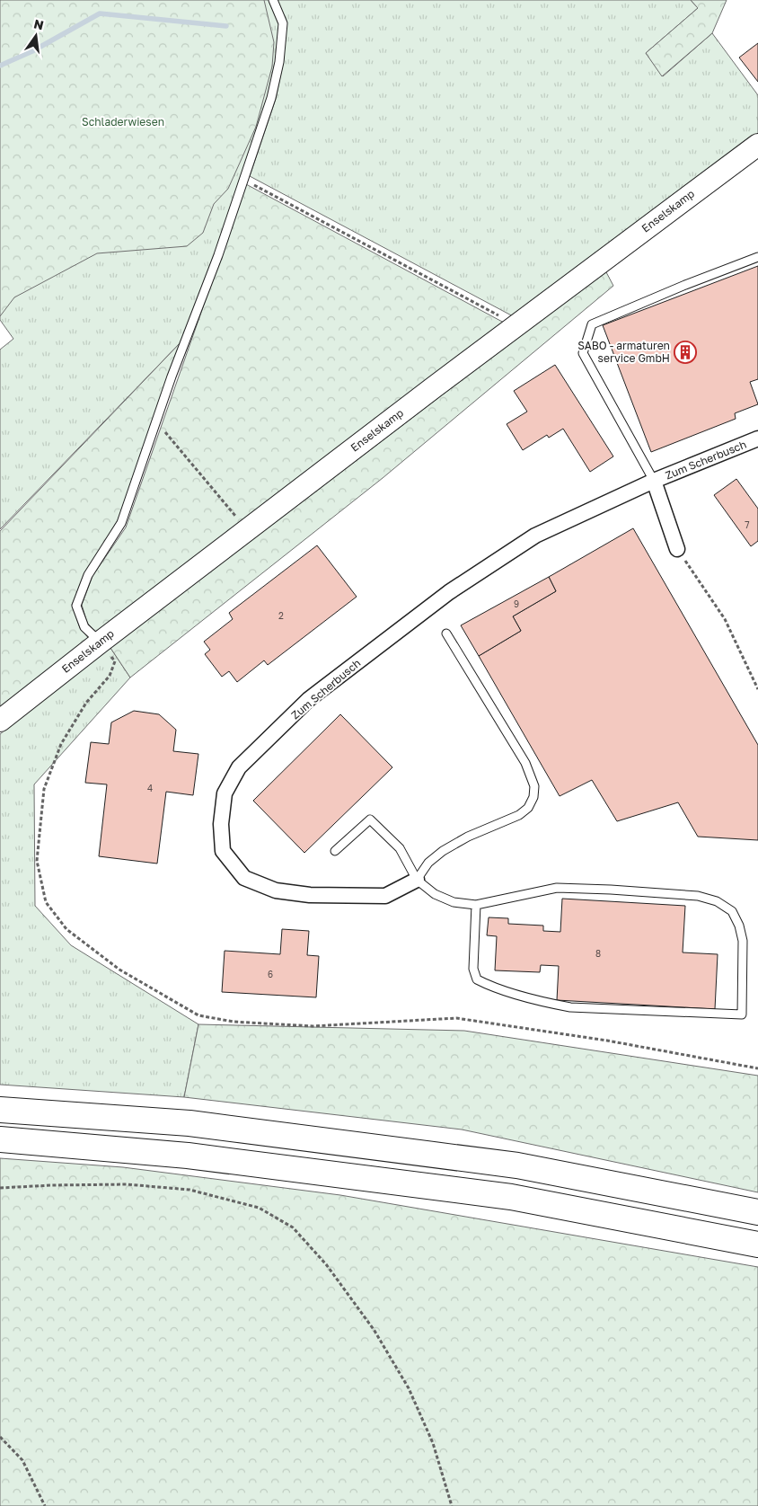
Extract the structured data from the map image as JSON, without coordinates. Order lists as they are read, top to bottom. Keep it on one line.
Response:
{"streets":{"main road":["Enselskamp"],"street":["Zum Scherbusch"]},"parks":["Schladerwiesen"],"places":{"building":["SABO - armaturen service GmbH"]},"house_numbers":["7","9","2","4","8","6"],"north":"top"}
